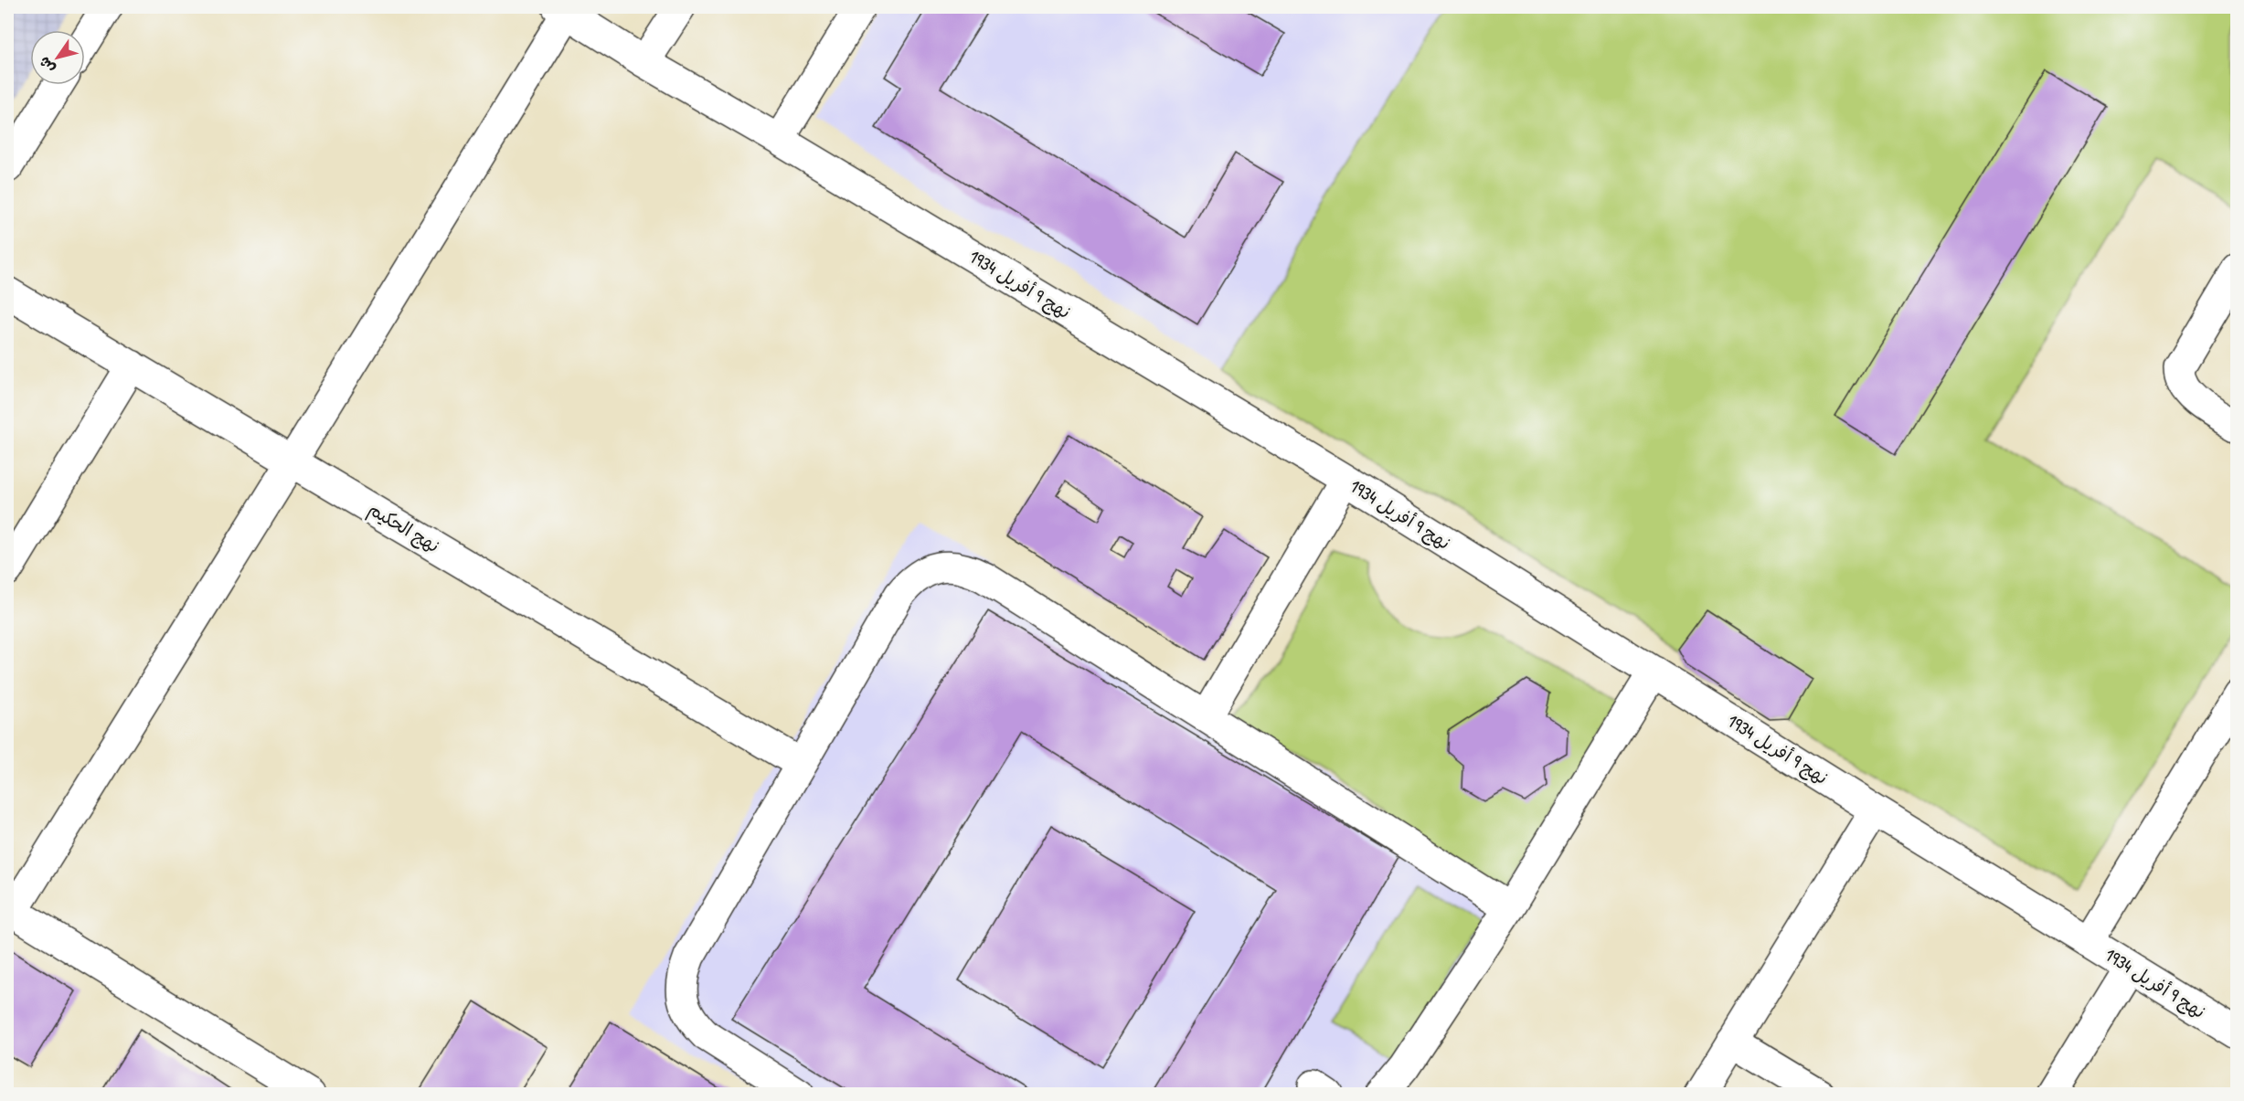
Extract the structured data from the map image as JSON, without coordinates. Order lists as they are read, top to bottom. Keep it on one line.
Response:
{"streets":{"street":["نهج 9 أفريل 1934","نهج الحكيم"]},"north":"bottom left"}
